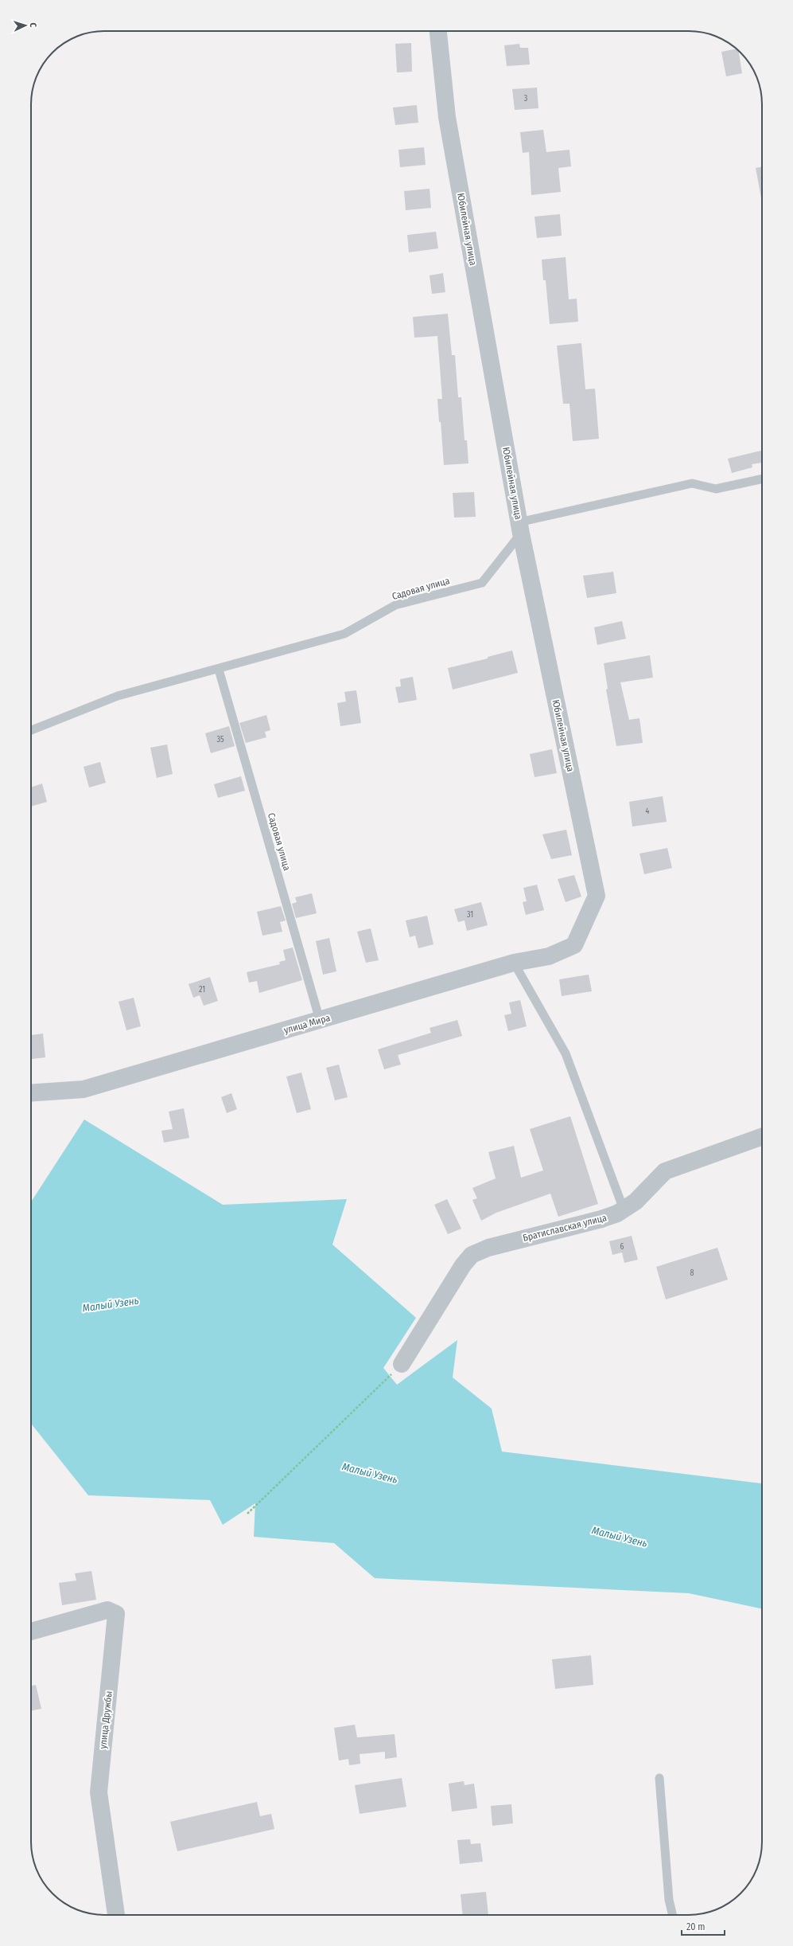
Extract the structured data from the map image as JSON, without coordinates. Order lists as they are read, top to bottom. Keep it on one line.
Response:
{"streets":{"street":["Юбилейная улица","улица Мира","Братиславская улица","улица Дружбы"],"lane":["Садовая улица"]},"crossings":[["Юбилейная улица","Садовая улица"],["Юбилейная улица","улица Мира"],["Садовая улица","улица Мира"]],"water":["Малый Узень"],"house_numbers":["3","35","4","31","21","6","8"],"scale_bar":"20 m","north":"right"}
